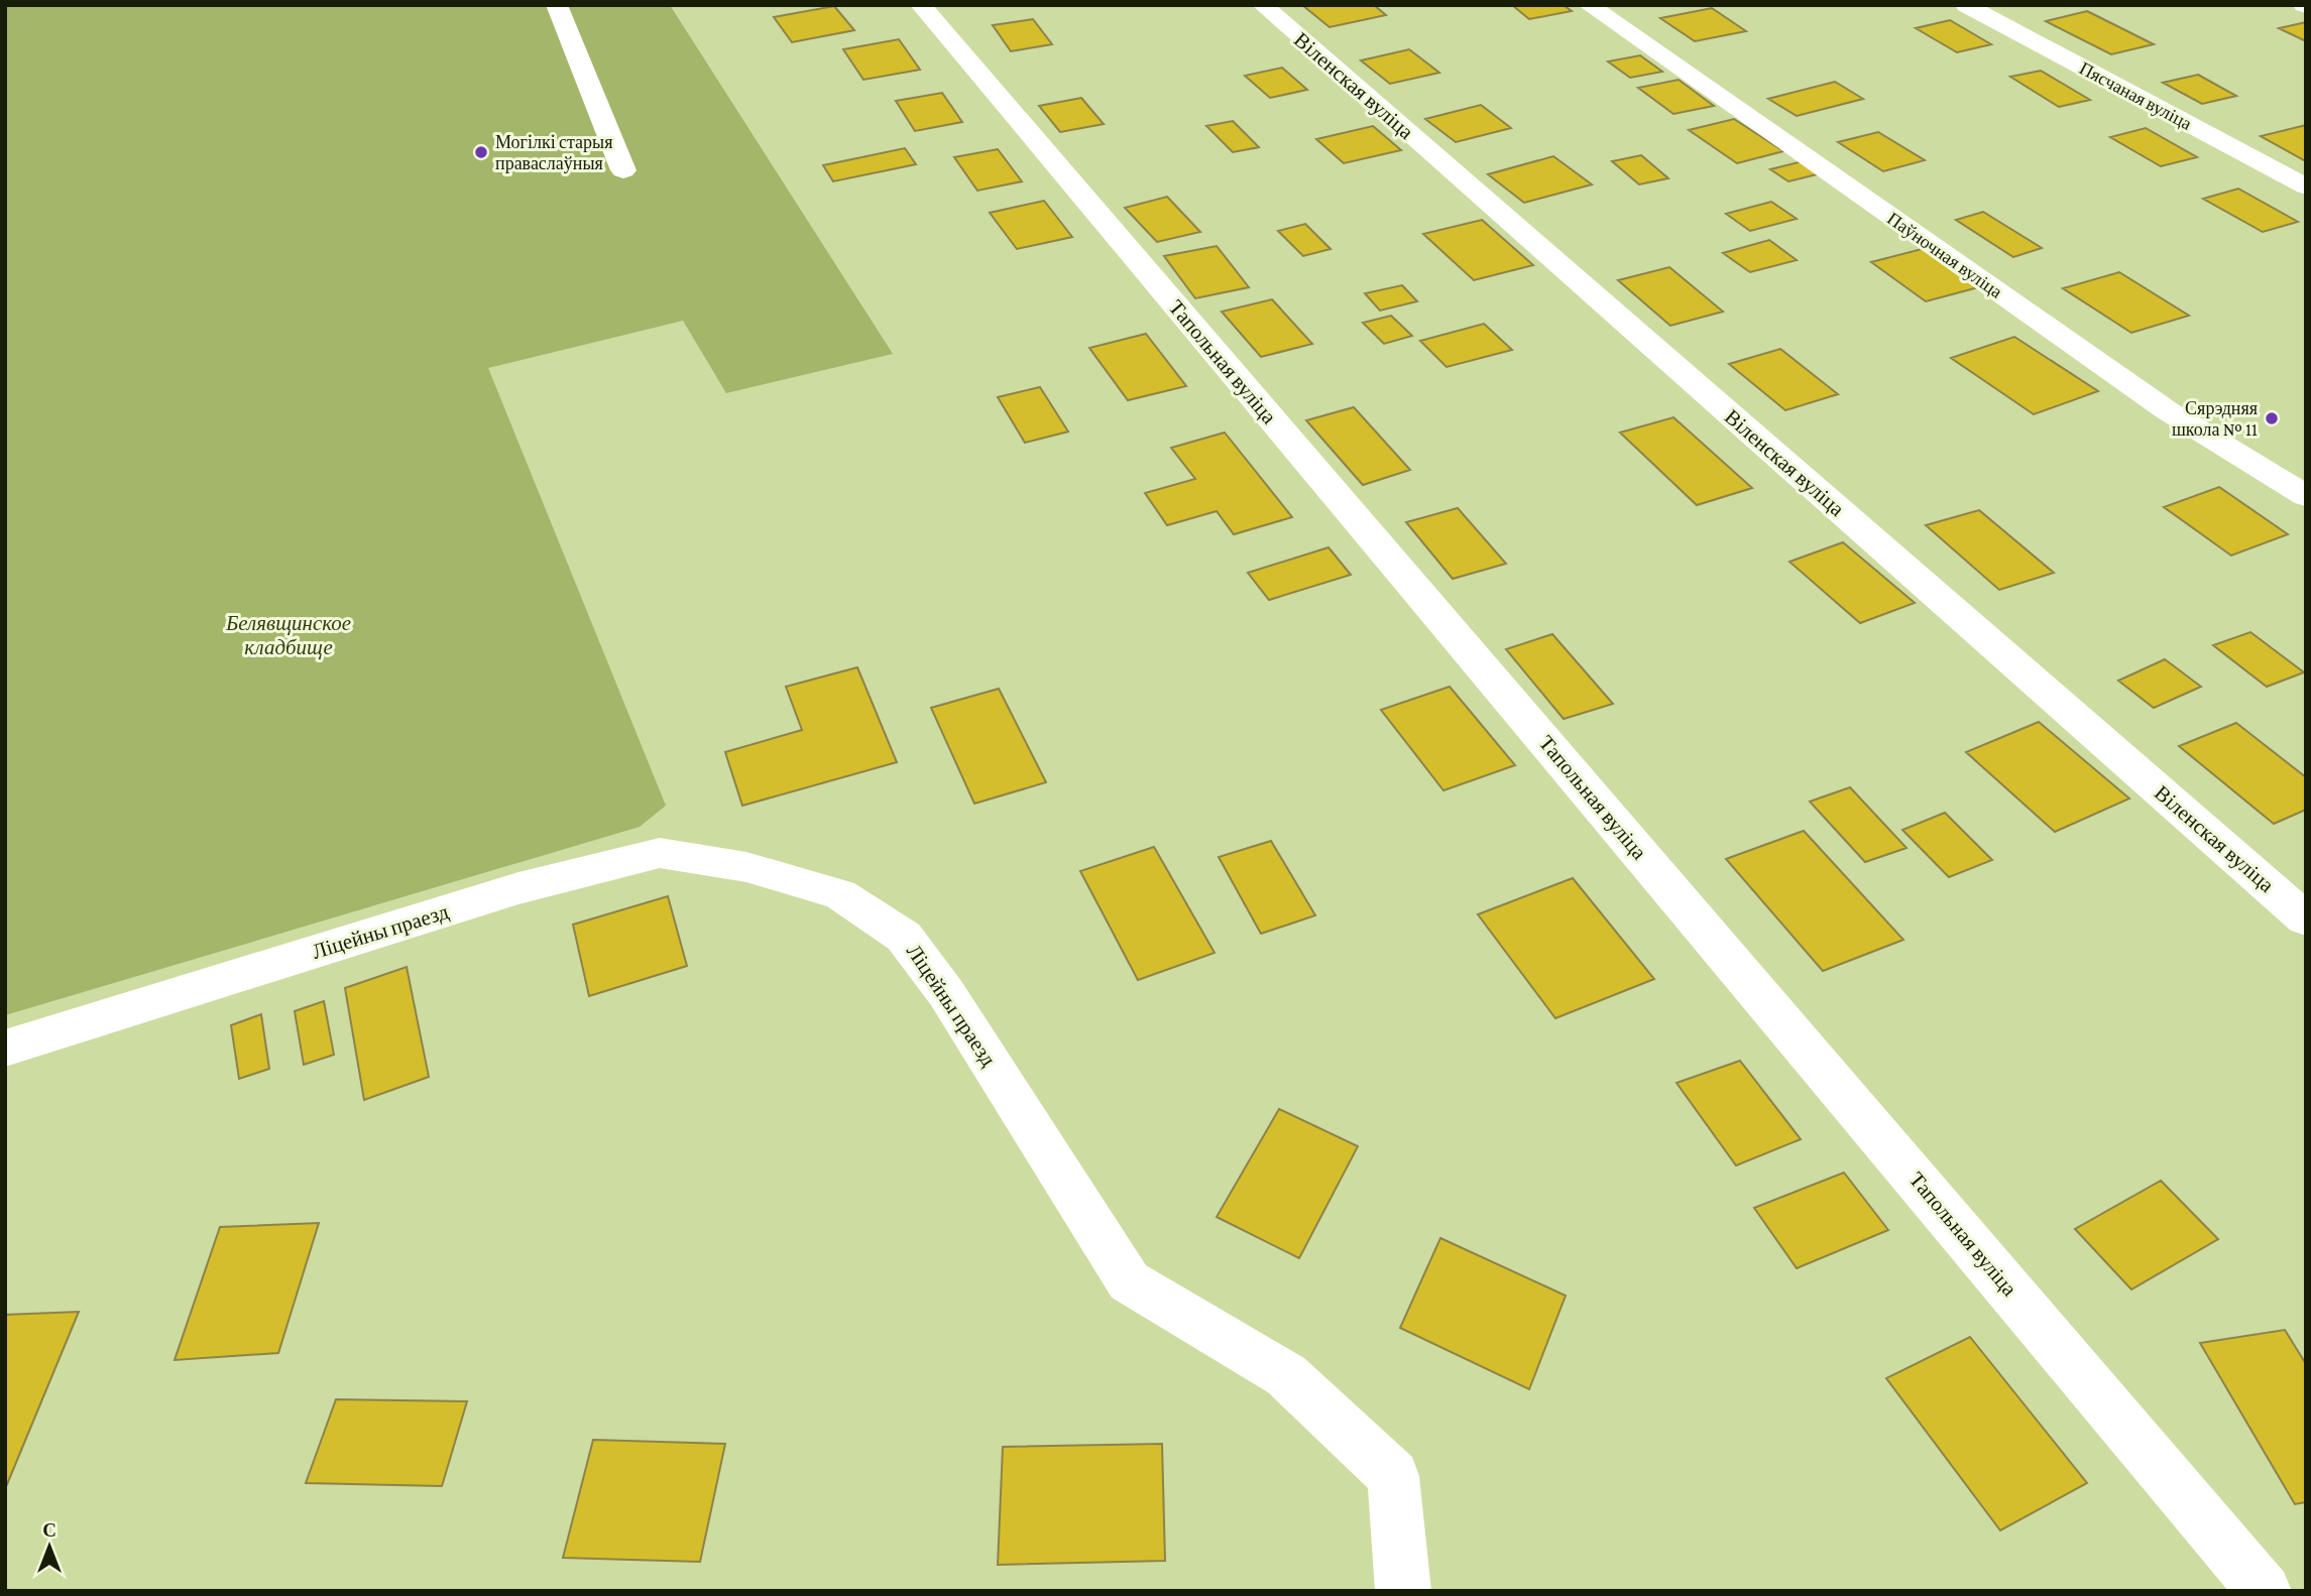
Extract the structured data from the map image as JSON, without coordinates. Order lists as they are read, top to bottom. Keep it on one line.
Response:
{"streets":{"street":["Віленская вуліца","Пясчаная вуліца","Паўночная вуліца","Тапольная вуліца","Ліцейны праезд"]},"parks":["Белявщинское кладбище"],"places":["Могілкі старыя праваслаўныя","Сярэдняя школа № 11"],"north":"top"}
